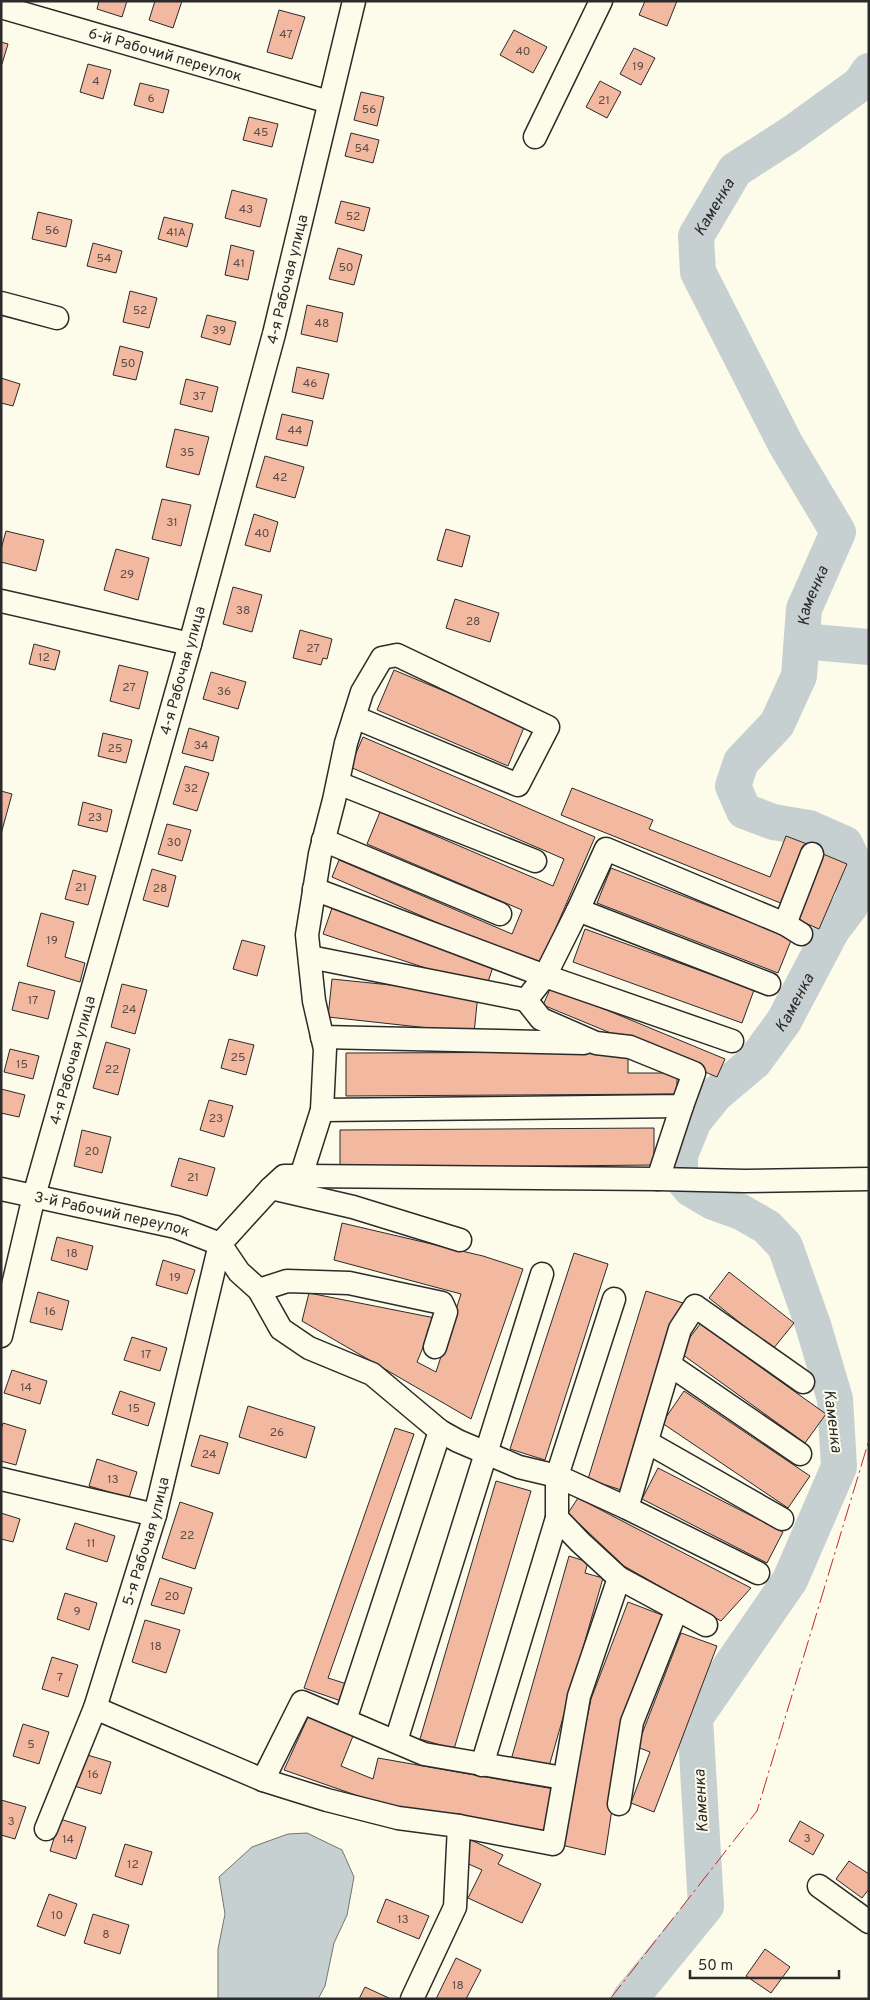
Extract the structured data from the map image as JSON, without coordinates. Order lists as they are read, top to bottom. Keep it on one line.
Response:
{"streets":{"street":["6-й Рабочий переулок","4-я Рабочая улица","3-й Рабочий переулок","5-я Рабочая улица"]},"crossings":[["6-й Рабочий переулок","4-я Рабочая улица"],["4-я Рабочая улица","3-й Рабочий переулок"],["3-й Рабочий переулок","5-я Рабочая улица"]],"water":["Каменка"],"house_numbers":["47","40","19","4","6","21","56","45","54","43","52","56","41А","54","41","50","52","48","39","50","46","37","44","35","42","31","40","29","38","28","27","12","27","36","34","25","32","23","30","21","28","19","17","24","25","15","22","23","20","21","18","19","16","17","14","15","26","24","13","22","11","20","9","18","7","5","16","3","3","14","12","10","13","8","18"],"scale_bar":"50 m"}
